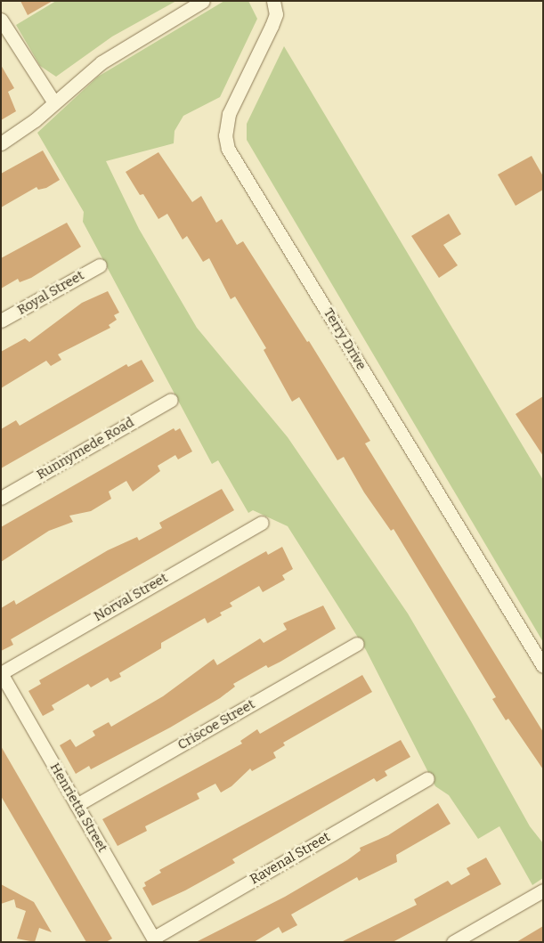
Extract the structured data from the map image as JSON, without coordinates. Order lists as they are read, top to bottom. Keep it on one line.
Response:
{"streets":{"street":["Royal Street","Terry Drive","Runnymede Road","Norval Street","Criscoe Street","Henrietta Street","Ravenal Street"]},"crossings":[["Norval Street","Henrietta Street"],["Criscoe Street","Henrietta Street"],["Henrietta Street","Ravenal Street"]]}
